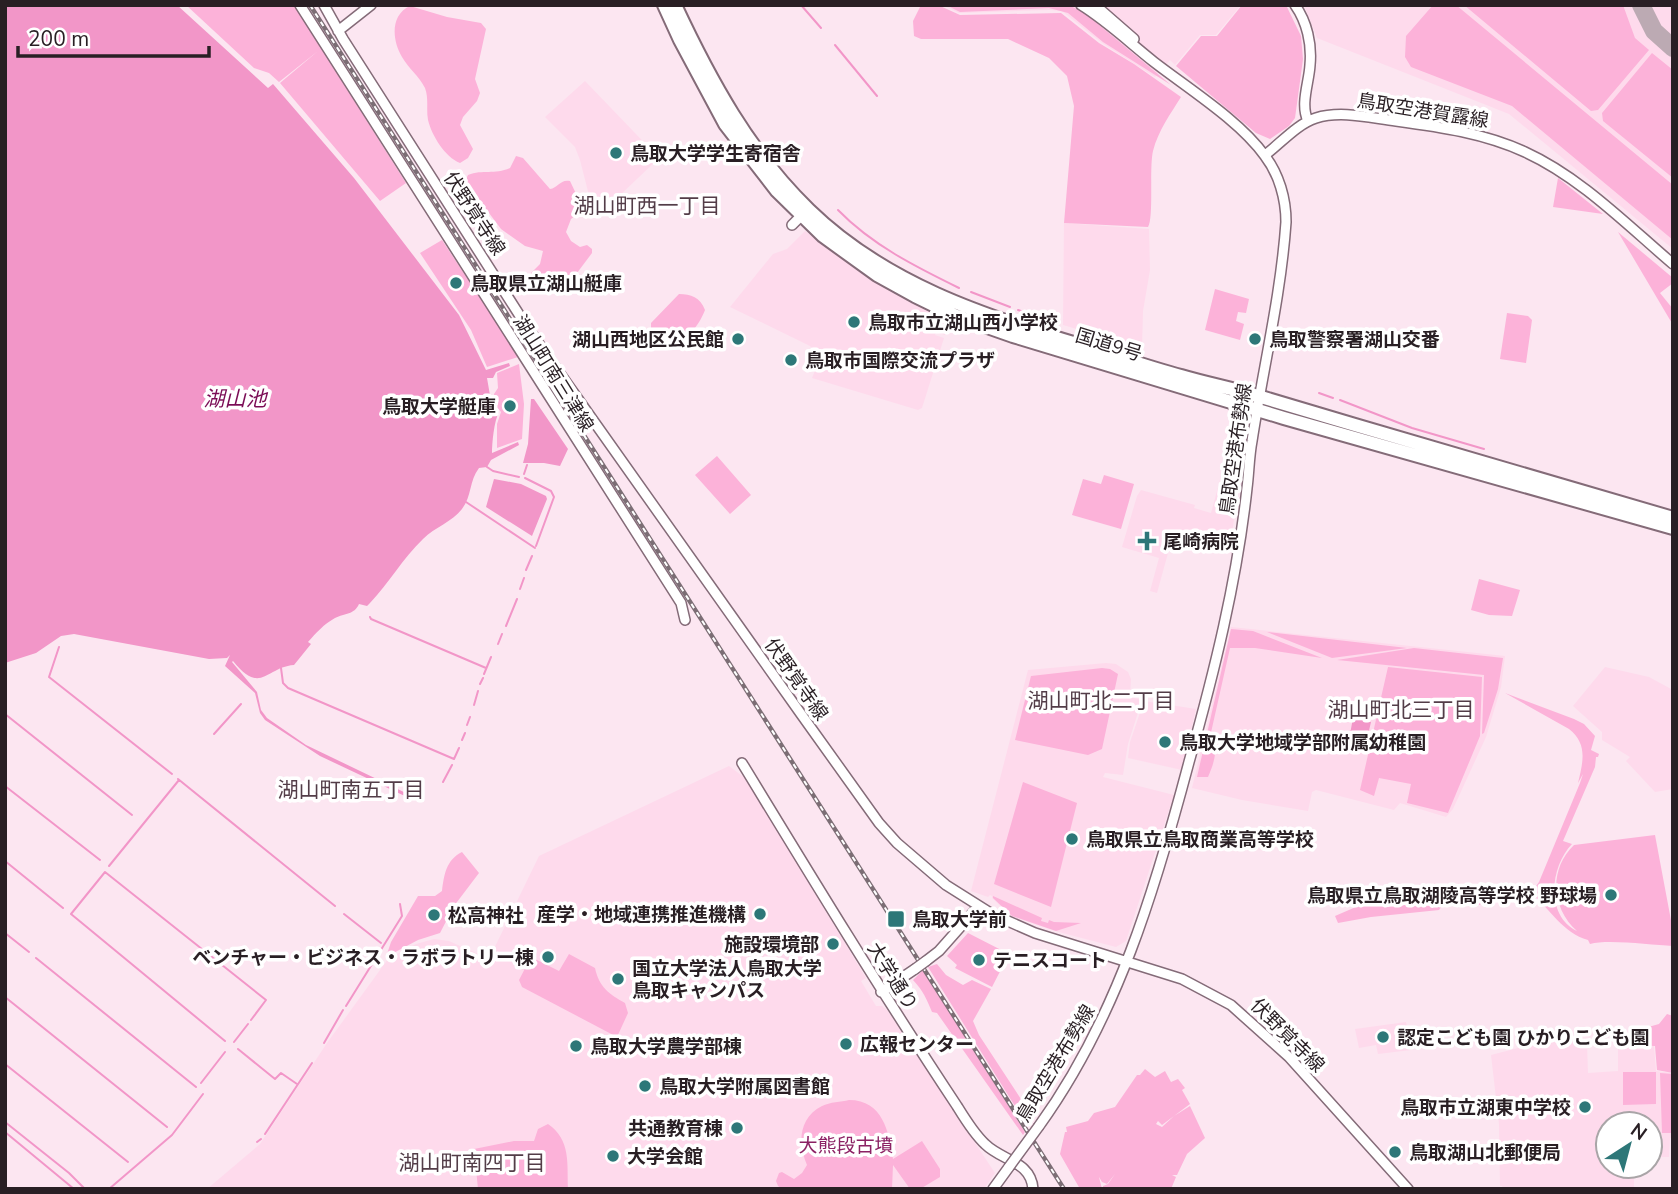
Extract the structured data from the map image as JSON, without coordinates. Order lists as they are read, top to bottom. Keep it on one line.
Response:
{"streets":{"highway":["国道9号"],"main road":["鳥取空港賀露線","伏野覚寺線","湖山町南三津線","鳥取空港布勢線","大学通り"]},"crossings":[["鳥取空港賀露線","鳥取空港布勢線"],["伏野覚寺線","鳥取空港布勢線"],["国道9号","鳥取空港布勢線"]],"districts":["湖山町西一丁目","湖山町北二丁目","湖山町北三丁目","湖山町南五丁目","湖山町南四丁目"],"water":["湖山池"],"parks":["大熊段古墳"],"places":{"other":["鳥取大学学生寄宿舎","鳥取県立湖山艇庫","鳥取市立湖山西小学校","湖山西地区公民館","鳥取警察署湖山交番","鳥取市国際交流プラザ","鳥取大学艇庫","鳥取大学地域学部附属幼稚園","鳥取県立鳥取商業高等学校","鳥取県立鳥取湖陵高等学校 野球場","産学・地域連携推進機構","松高神社","施設環境部","ベンチャー・ビジネス・ラボラトリー棟","テニスコート","国立大学法人鳥取大学 鳥取キャンパス","認定こども園 ひかりこども園","広報センター","鳥取大学農学部棟","鳥取大学附属図書館","鳥取市立湖東中学校","共通教育棟","鳥取湖山北郵便局","大学会館"],"health":["尾崎病院"],"transit":["鳥取大学前"]},"scale_bar":"200 m","north":"top right"}
